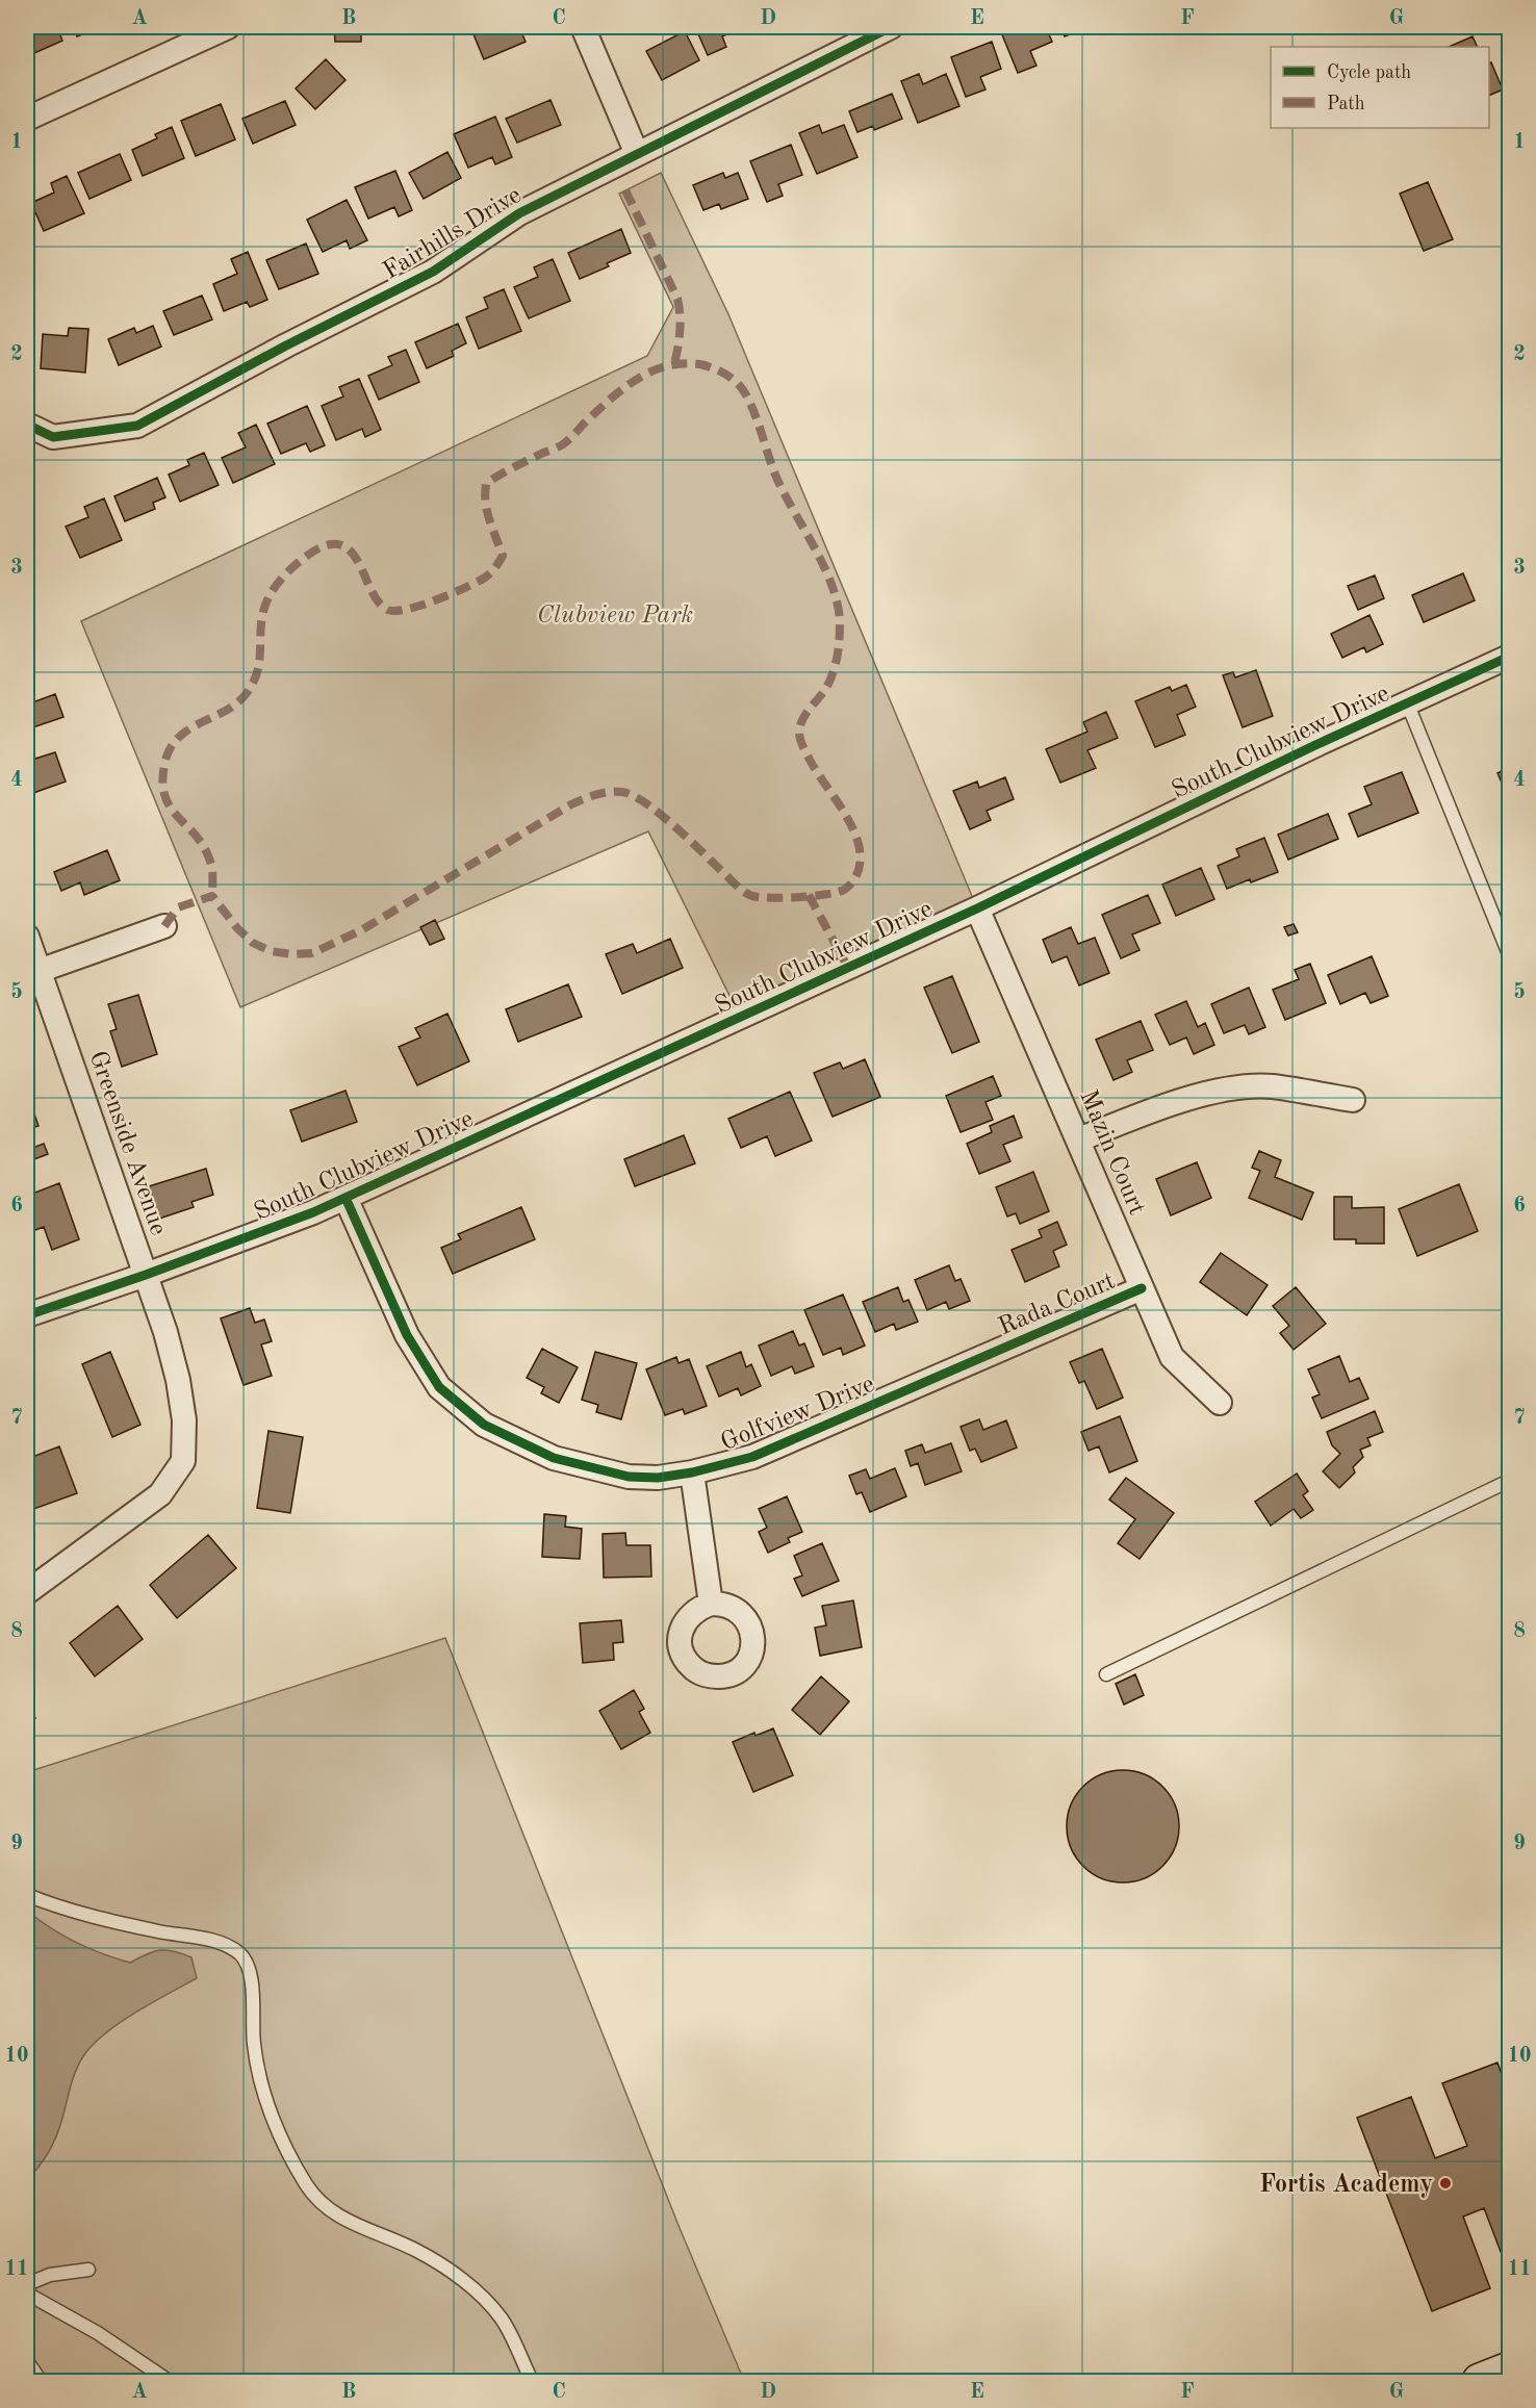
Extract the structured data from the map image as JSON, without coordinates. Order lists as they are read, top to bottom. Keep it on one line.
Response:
{"streets":{"street":["Fairhills Drive","South Clubview Drive","Greenside Avenue","Mazin Court","Rada Court","Golfview Drive"]},"crossings":[["South Clubview Drive","Greenside Avenue"],["South Clubview Drive","Mazin Court"],["South Clubview Drive","Golfview Drive"],["Mazin Court","Rada Court"],["Rada Court","Golfview Drive"]],"parks":["Clubview Park"],"places":["Fortis Academy"],"legend":["Cycle path","Path"],"grid":{"columns":["A","B","C","D","E","F","G"],"rows":["1","2","3","4","5","6","7","8","9","10","11"]}}
